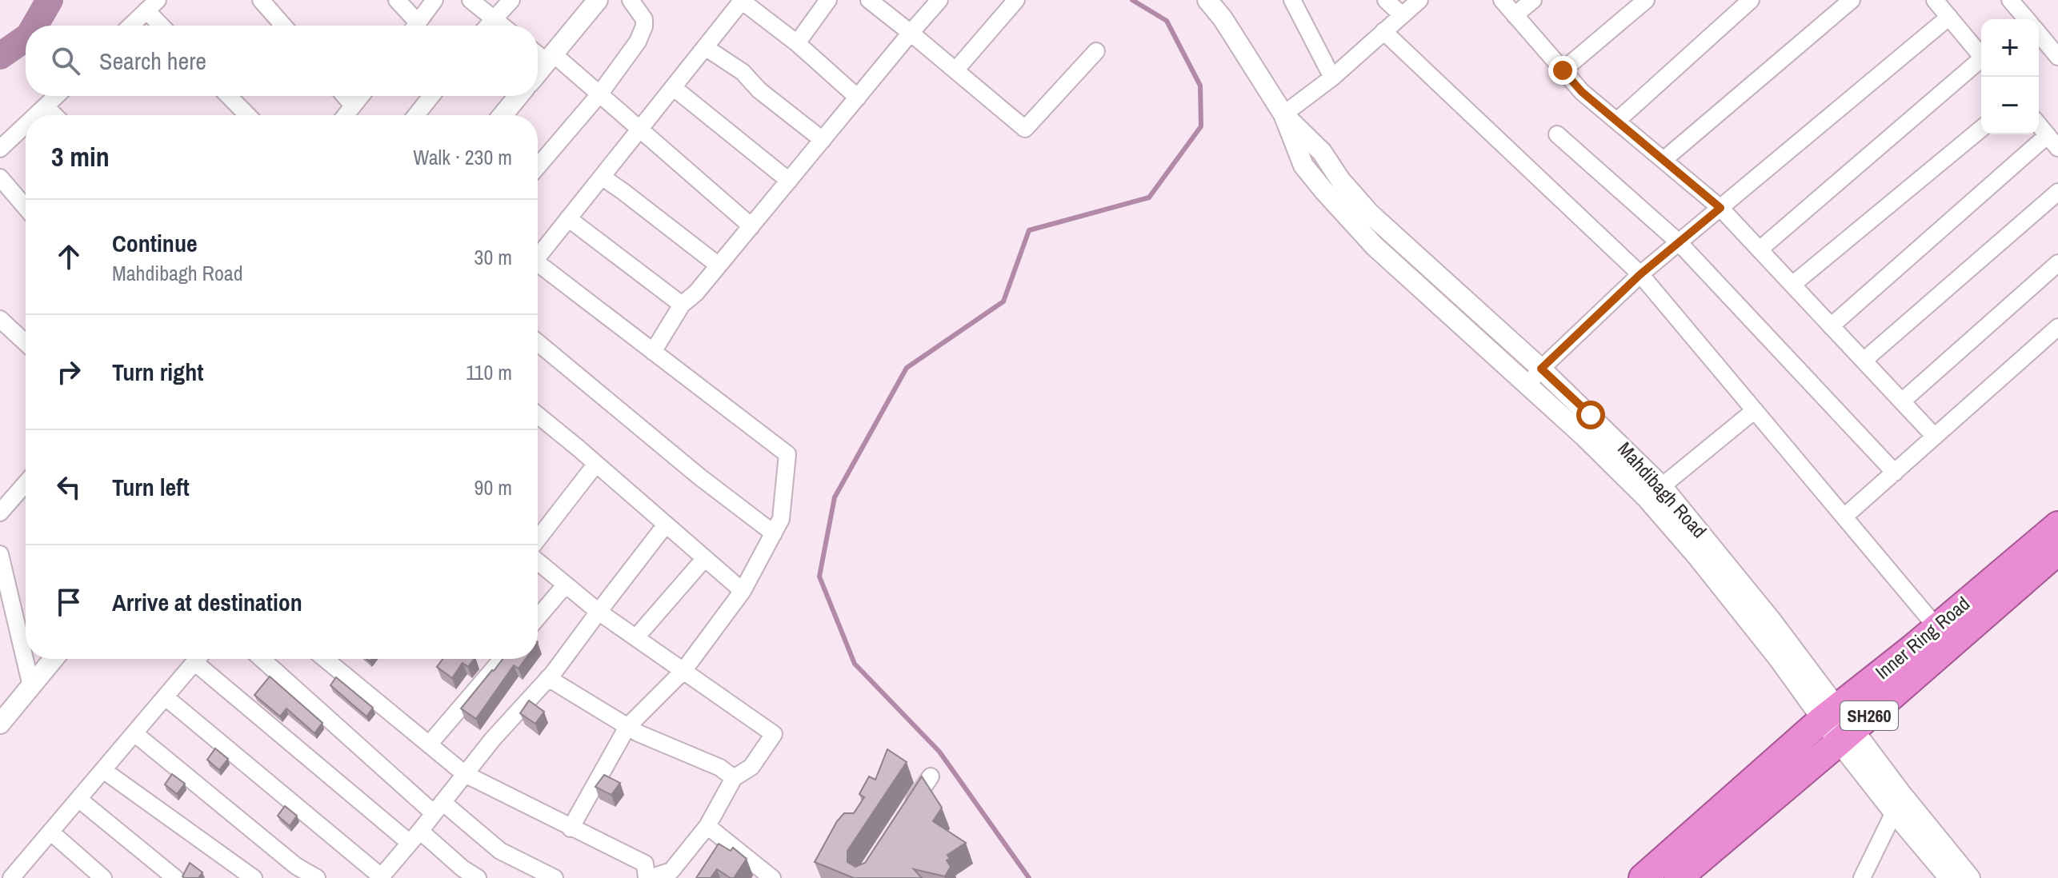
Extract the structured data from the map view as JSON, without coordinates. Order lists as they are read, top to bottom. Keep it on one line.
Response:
{"streets":{"highway":["Inner Ring Road","SH260"],"street":["Mahdibagh Road"]},"crossings":[["Mahdibagh Road","Inner Ring Road"]],"page":{"map_buttons":["+","−"],"search":"Search here","heading":["3 min","Walk · 230 m"],"list":[["Continue","Mahdibagh Road","30 m"],["Turn right","110 m"],["Turn left","90 m"],"Arrive at destination"]}}
